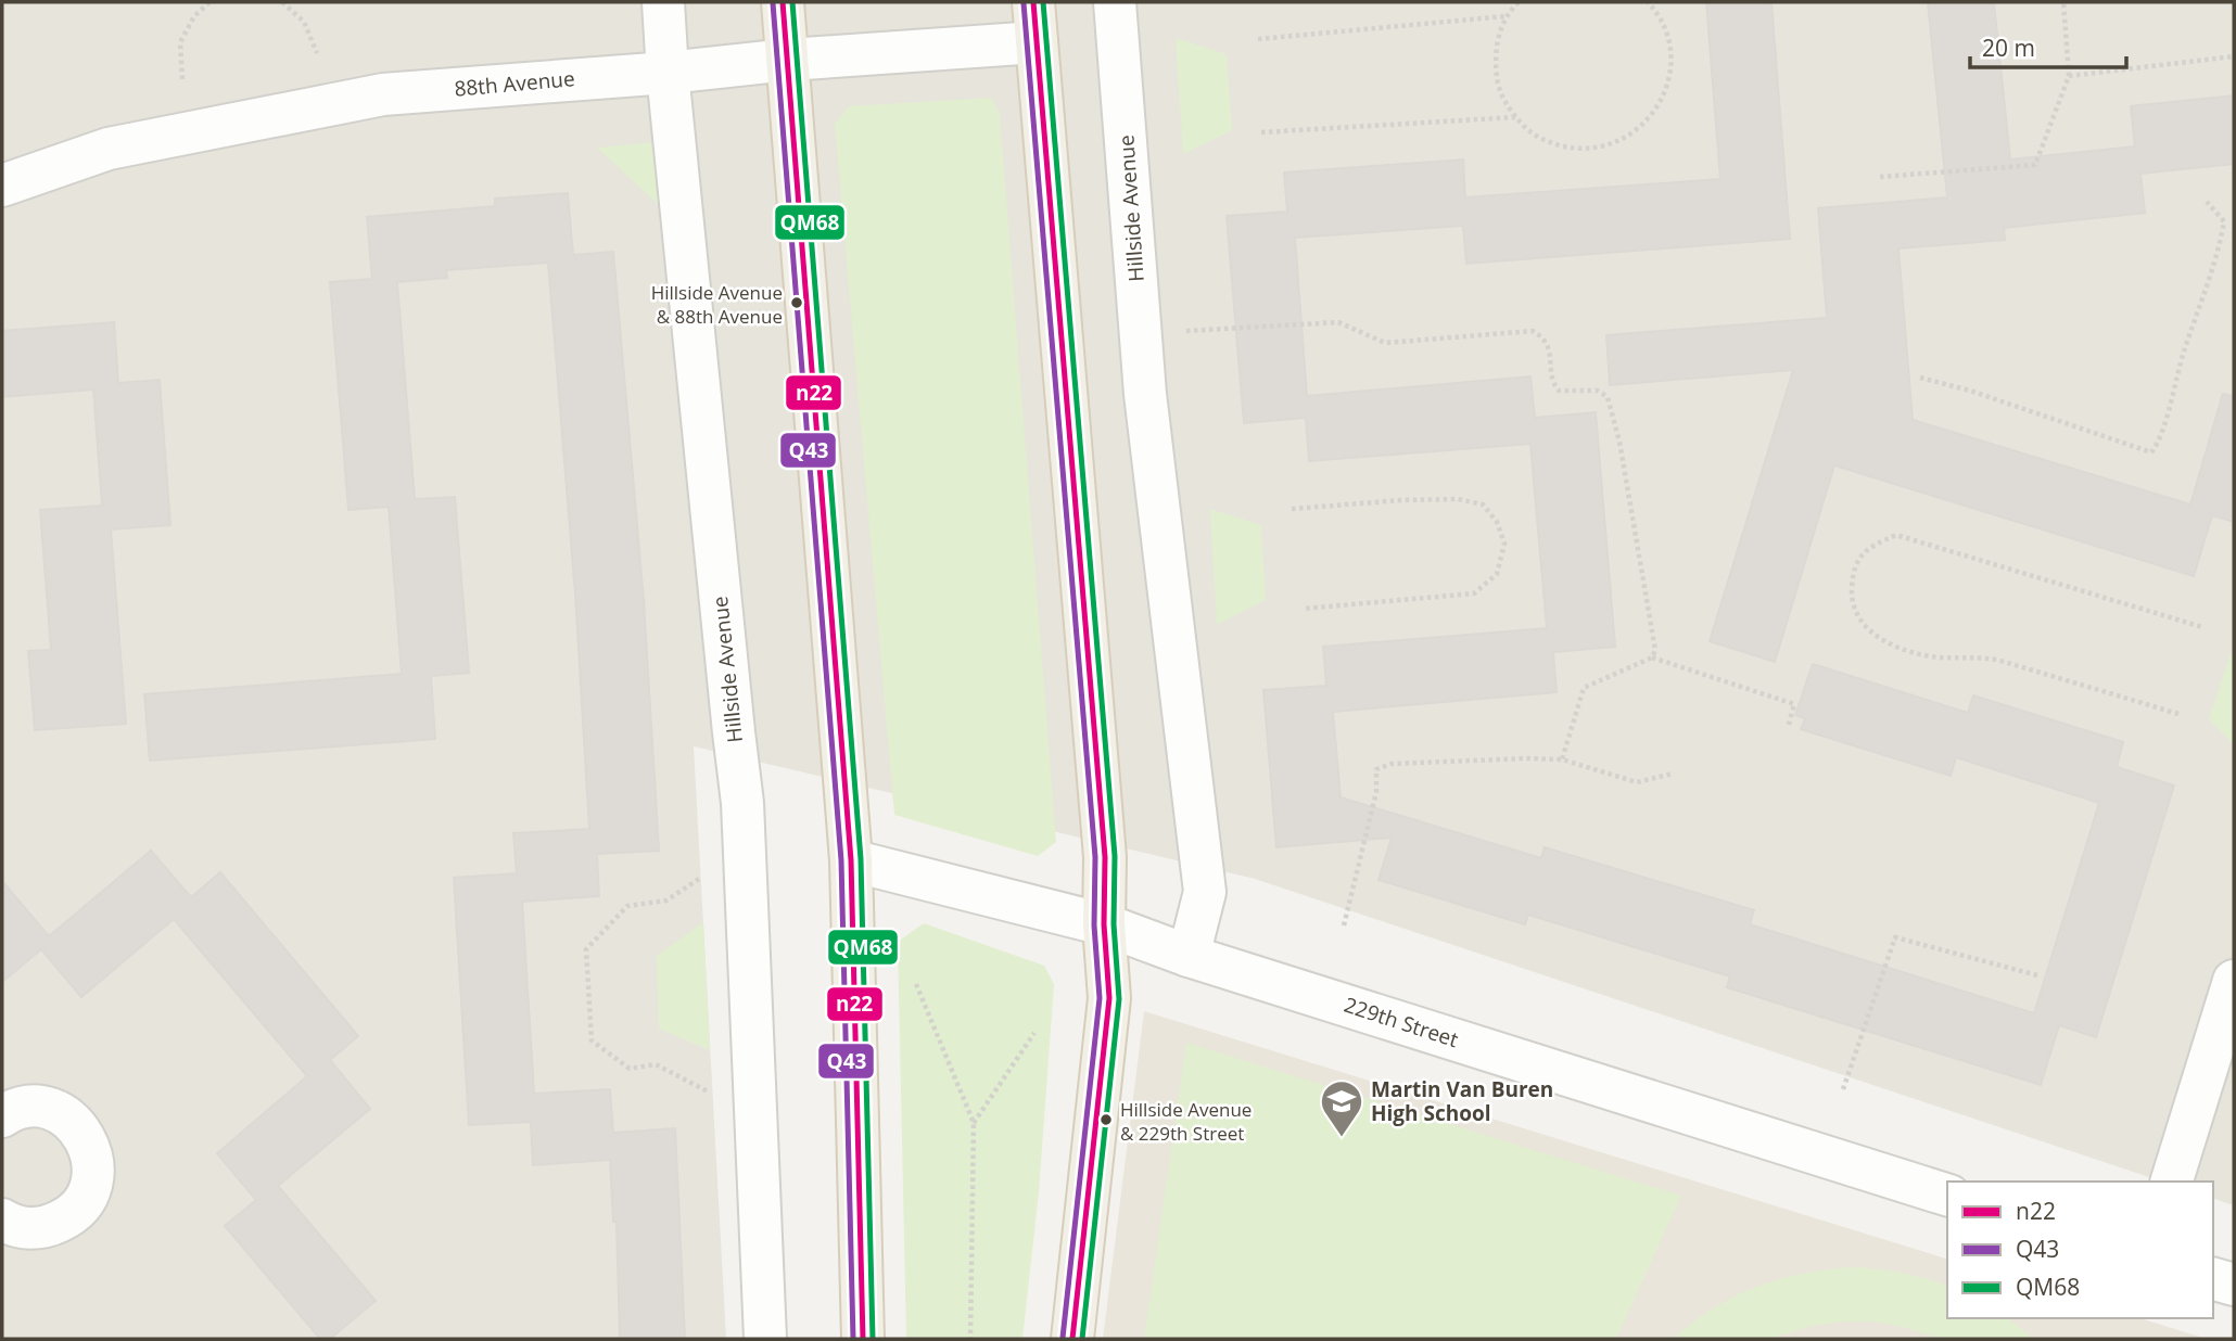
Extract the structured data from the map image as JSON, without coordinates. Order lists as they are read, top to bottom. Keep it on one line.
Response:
{"streets":{"street":["88th Avenue","Hillside Avenue","229th Street"]},"crossings":[["88th Avenue","Hillside Avenue"],["Hillside Avenue","229th Street"]],"places":{"other":["Hillside Avenue & 88th Avenue","Hillside Avenue & 229th Street"],"school or university":["Martin Van Buren High School"]},"lines":["transit line n22","transit line QM68","transit line Q43"],"legend":["n22","Q43","QM68"],"scale_bar":"20 m"}
